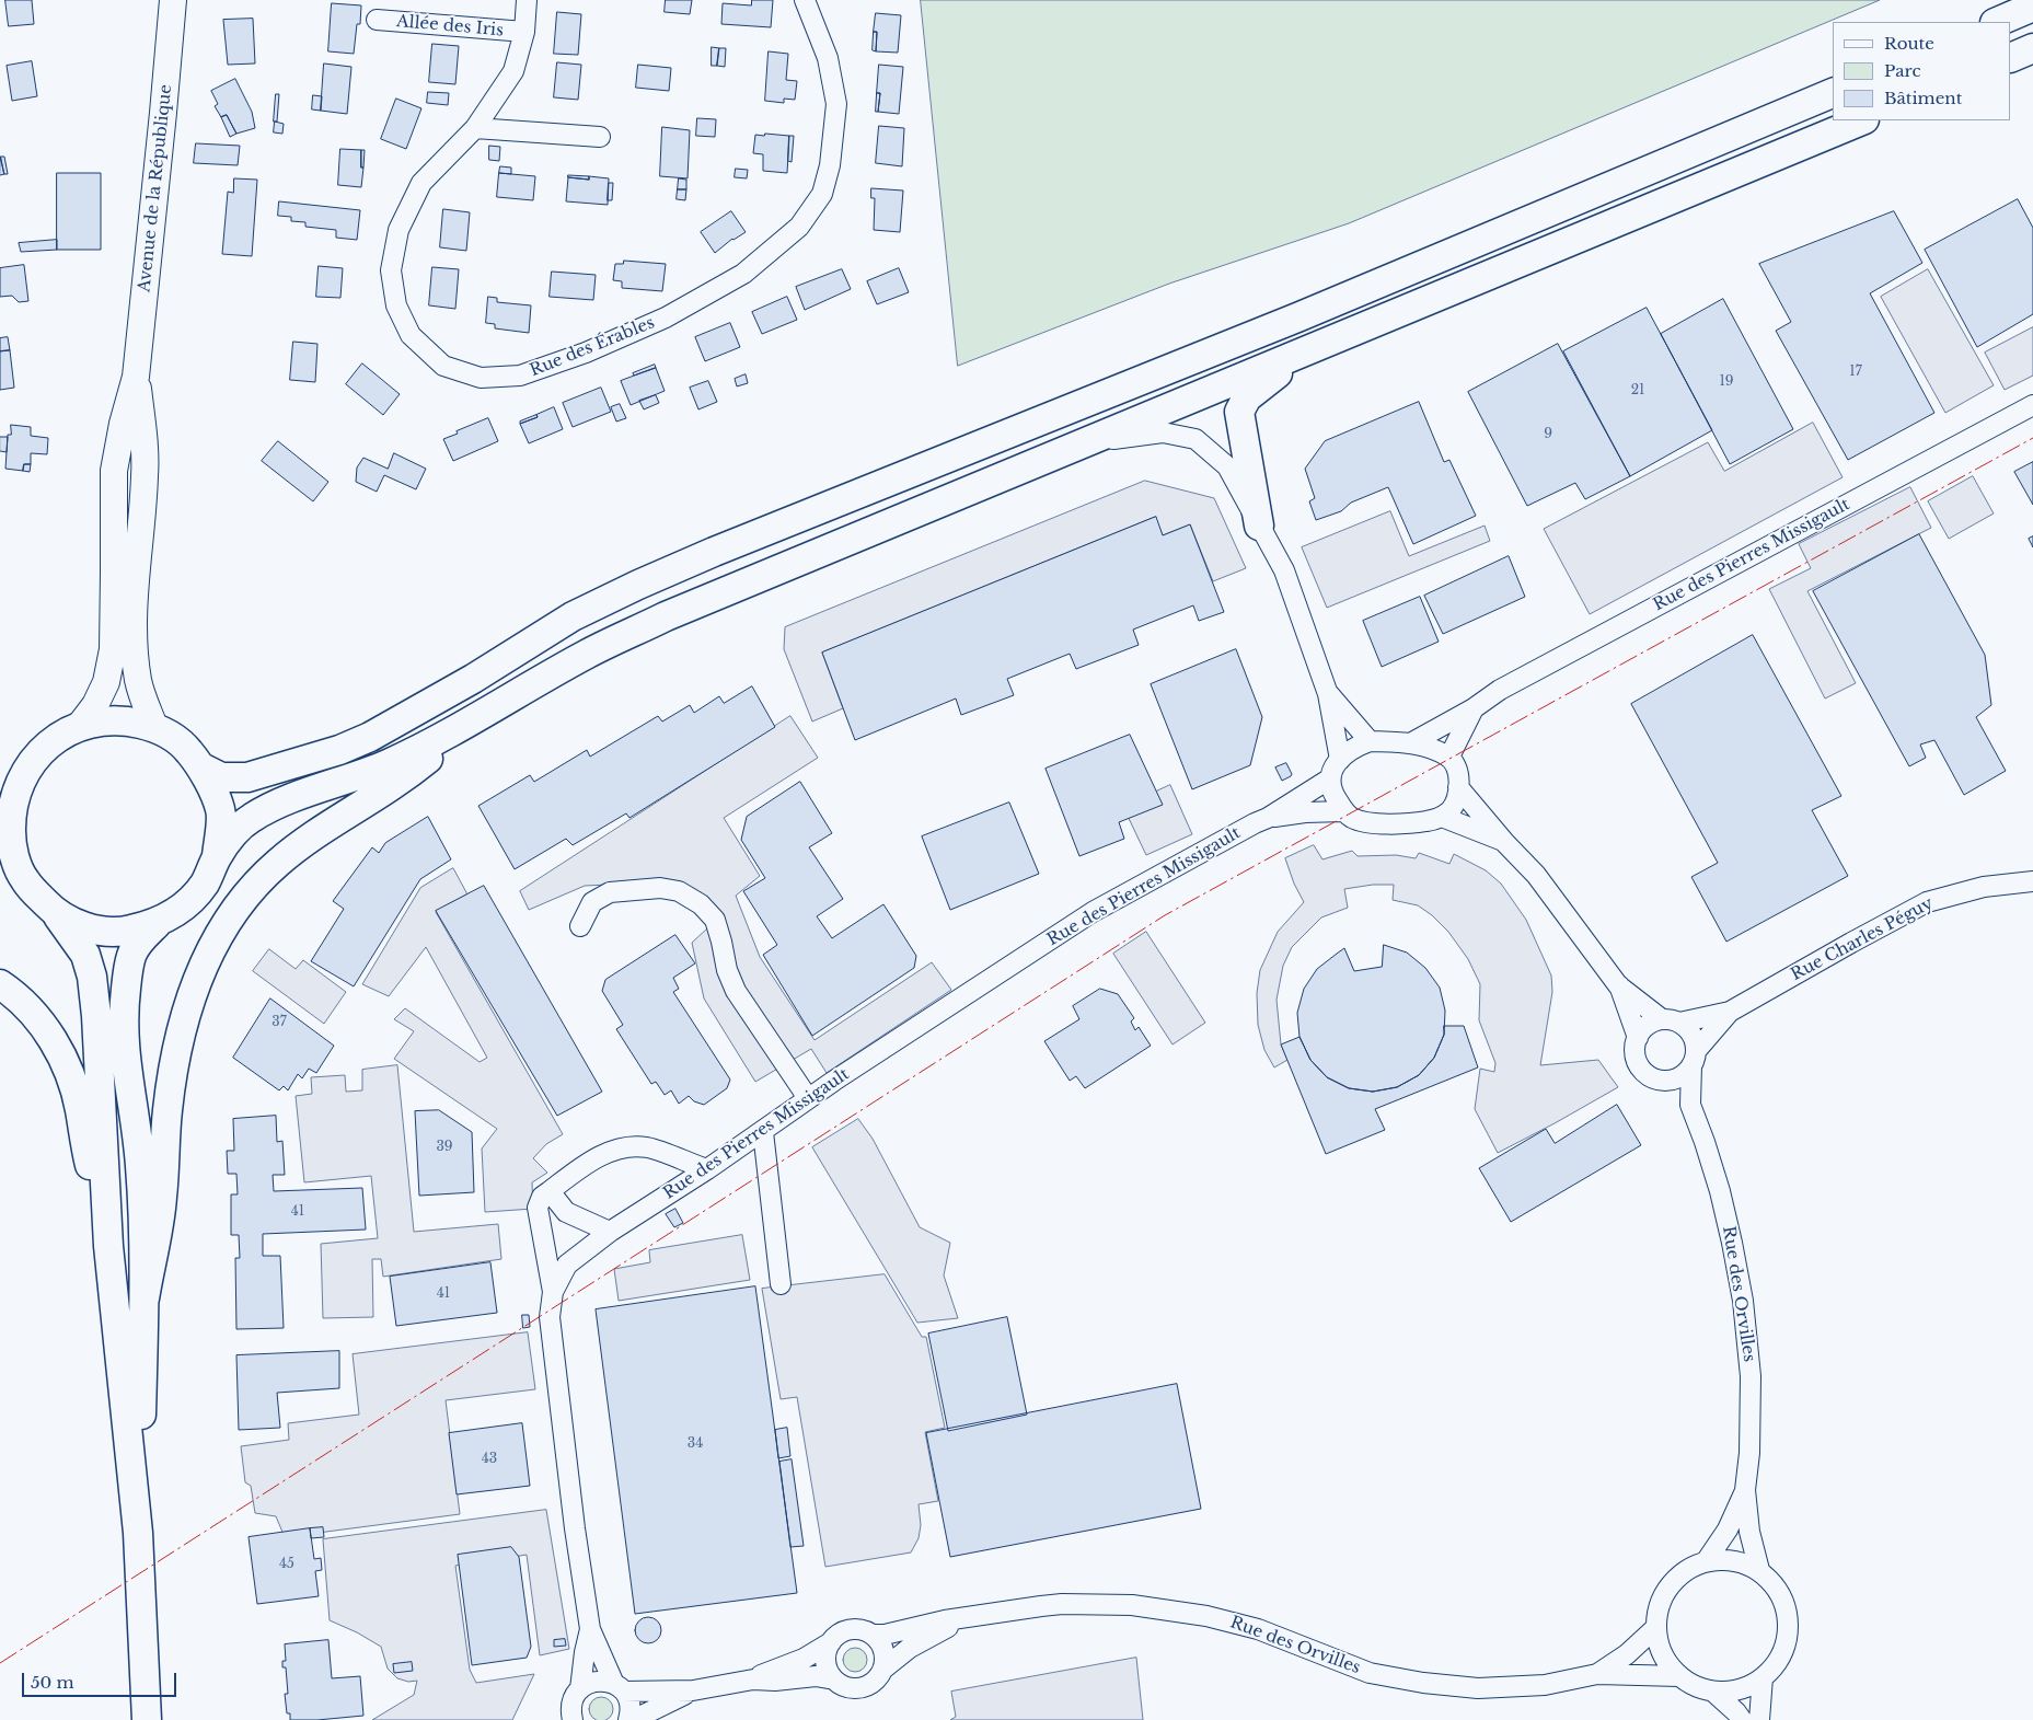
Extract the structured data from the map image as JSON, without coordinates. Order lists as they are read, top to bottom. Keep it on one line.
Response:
{"streets":{"main road":["Avenue de la République"],"street":["Allée des Iris","Rue des Érables","Rue des Pierres Missigault","Rue Charles Péguy","Rue des Orvilles"]},"crossings":[["Allée des Iris","Rue des Érables"],["Rue Charles Péguy","Rue des Orvilles"]],"house_numbers":["17","19","21","9","37","39","41","41","34","43","45"],"legend":["Route","Parc","Bâtiment"],"scale_bar":"50 m"}
